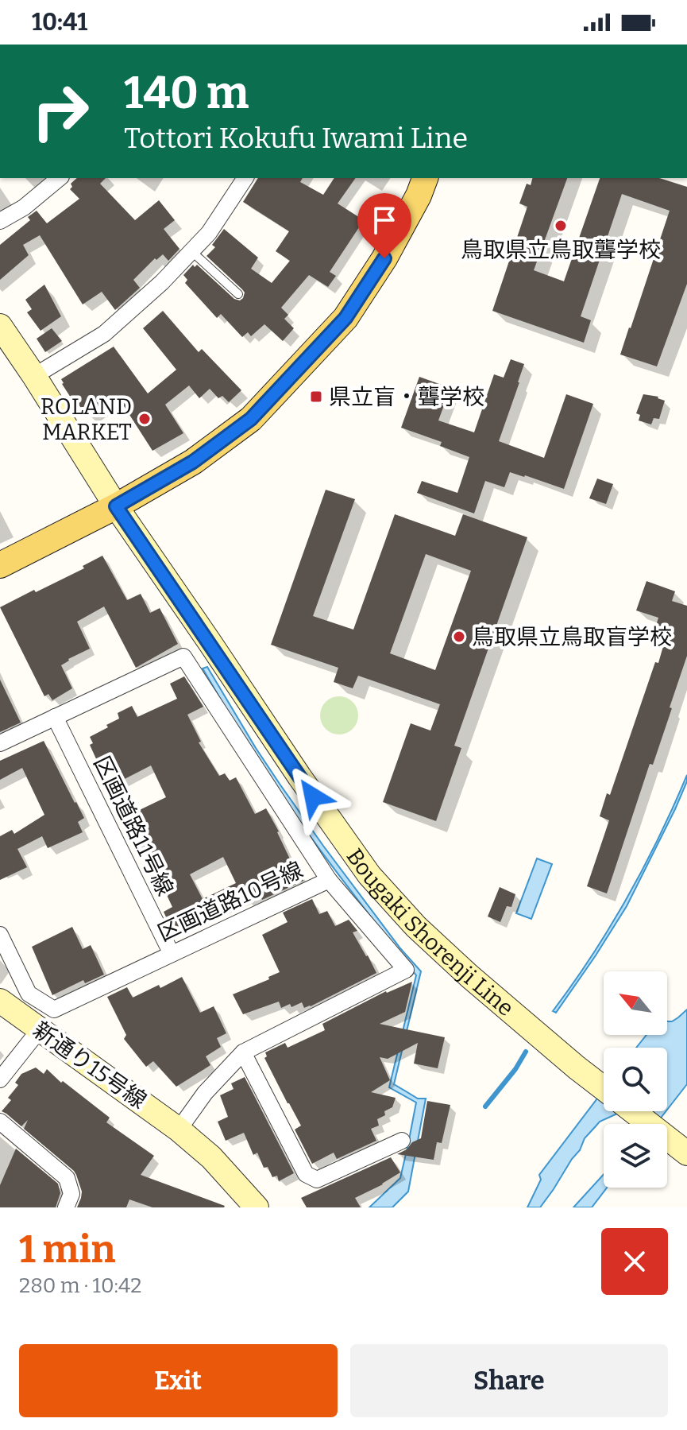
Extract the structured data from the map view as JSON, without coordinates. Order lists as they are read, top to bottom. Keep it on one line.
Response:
{"streets":{"main road":["Bougaki Shorenji Line","新通り15号線"],"street":["区画道路11号線","区画道路10号線"]},"crossings":[["区画道路11号線","区画道路10号線"]],"places":{"other":["鳥取県立鳥取聾学校","ROLAND MARKET","鳥取県立鳥取盲学校"],"transit":["県立盲・聾学校"]},"north":"top left","page":{"status":"10:41","turn":["140 m","Tottori Kokufu Iwami Line"],"heading":["1 min","280 m · 10:42"],"buttons":["Exit","Share"]}}
